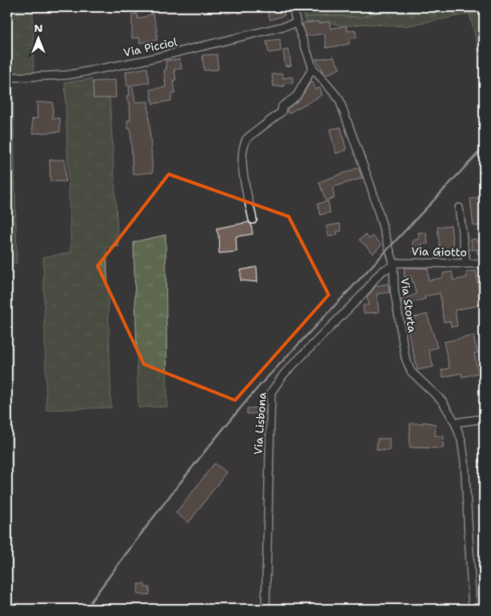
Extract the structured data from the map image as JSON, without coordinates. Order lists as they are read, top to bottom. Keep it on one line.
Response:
{"streets":{"street":["Via Picciol","Via Giotto","Via Storta","Via Lisbona"]},"crossings":[["Via Picciol","Via Storta"],["Via Giotto","Via Storta"],["Via Giotto","Via Lisbona"],["Via Storta","Via Lisbona"]],"north":"top"}
